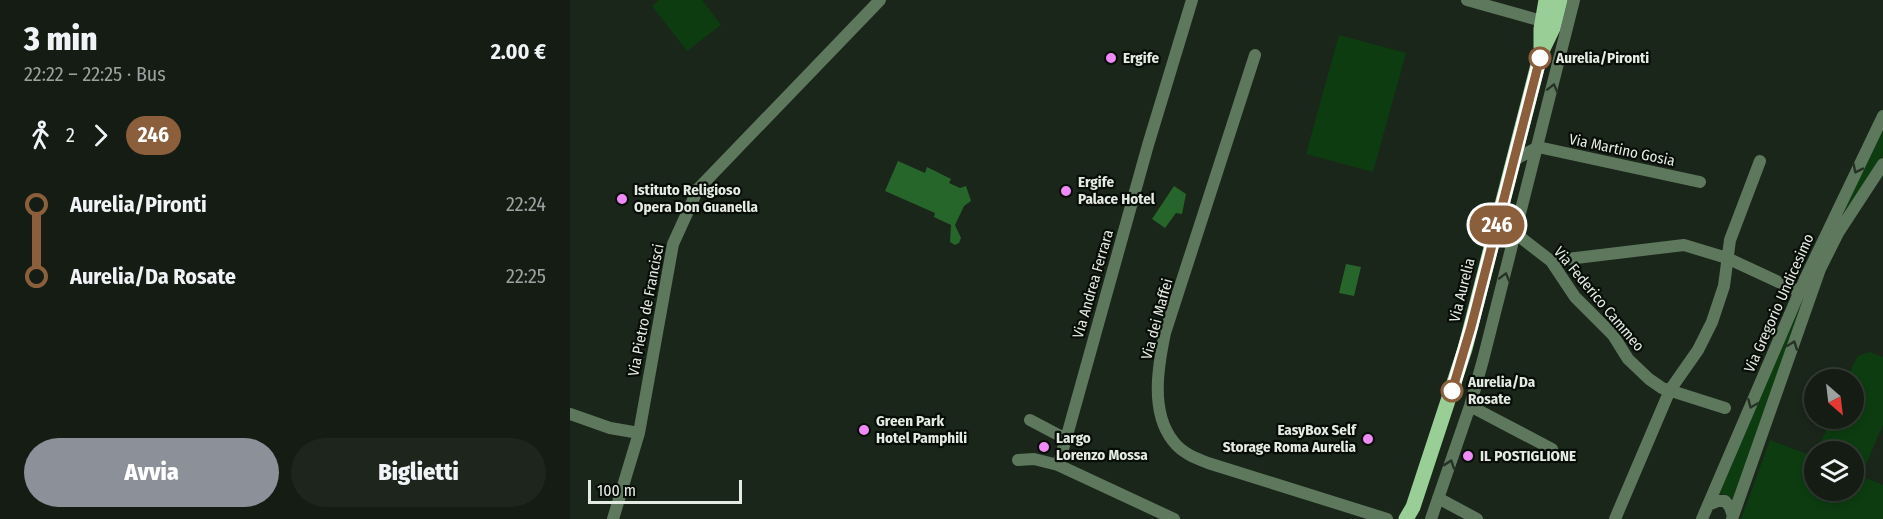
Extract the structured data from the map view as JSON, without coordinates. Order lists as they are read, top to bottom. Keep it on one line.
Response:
{"streets":{"main road":["Via Aurelia"],"street":["Via Martino Gosia","Via Andrea Ferrara","Via Federico Cammeo","Via Gregorio Undicesimo","Via Pietro de Francisci","Via dei Maffei"]},"places":["Ergife","Aurelia/Pironti","Ergife Palace Hotel","Istituto Religioso Opera Don Guanella","Aurelia/Da Rosate","Green Park Hotel Pamphili","EasyBox Self Storage Roma Aurelia","Largo Lorenzo Mossa","IL POSTIGLIONE"],"lines":["bus line 246"],"scale_bar":"100 m","north":"bottom right","page":{"heading":["3 min","22:22 – 22:25 · Bus","2.00 €"],"on_map":"246","legs":["2","246"],"list":[{"name":"Aurelia/Pironti","value":"22:24"},{"name":"Aurelia/Da Rosate","value":"22:25"}],"buttons":["Avvia","Biglietti"],"scale":"100 m"}}
